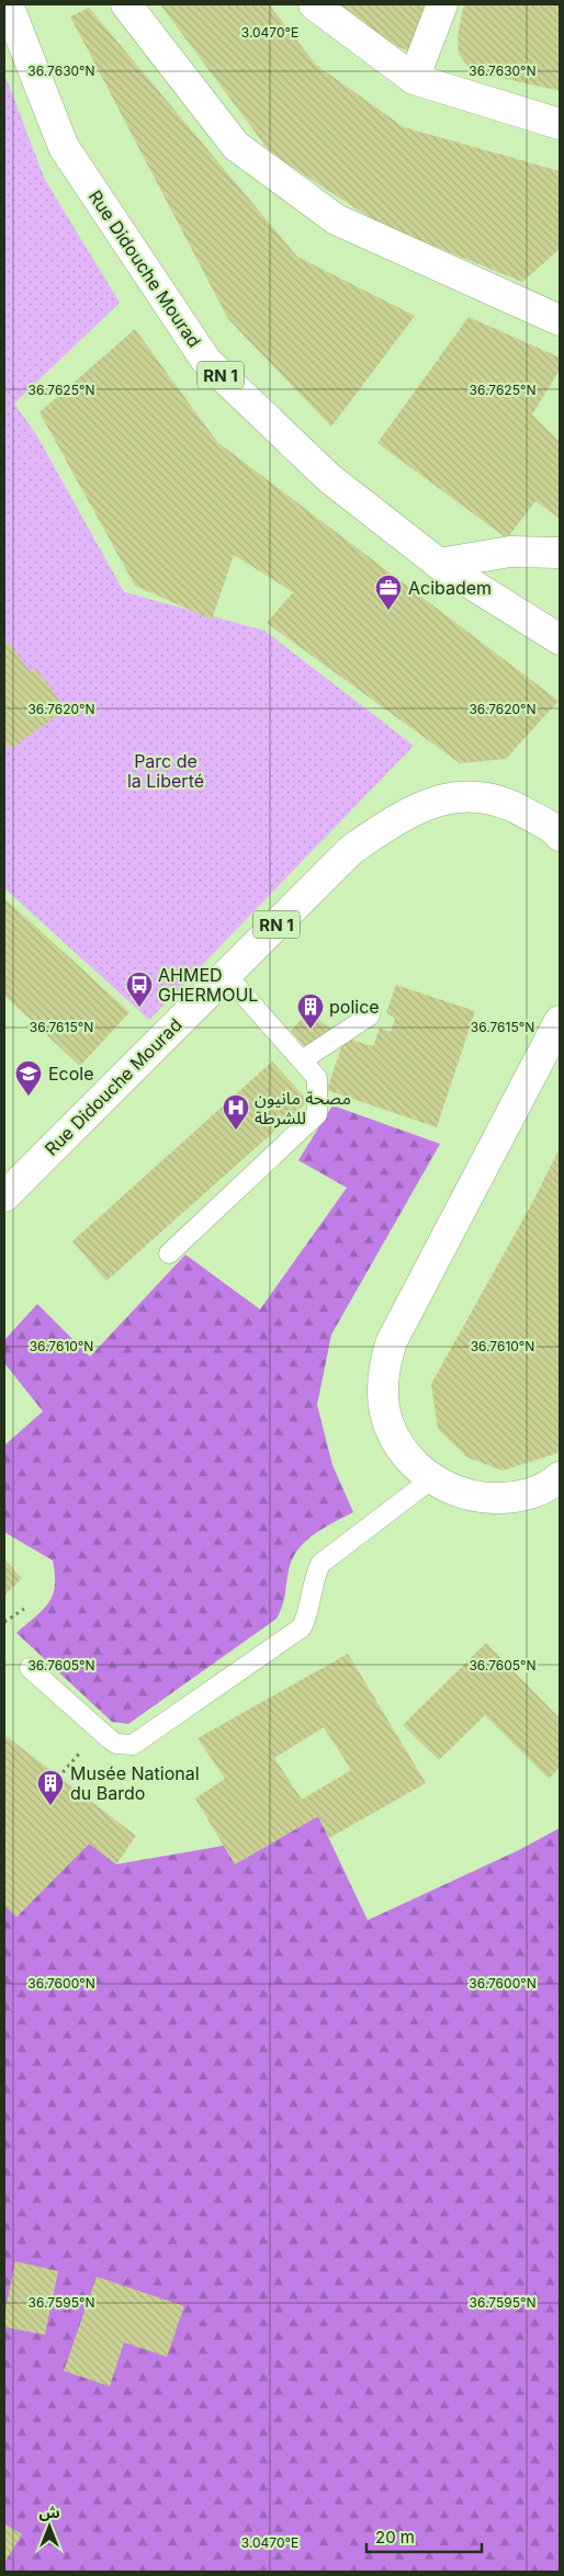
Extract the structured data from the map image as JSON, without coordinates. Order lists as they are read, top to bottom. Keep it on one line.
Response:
{"streets":{"main road":["Rue Didouche Mourad","RN 1"]},"parks":["Parc de la Liberté"],"places":{"office":["Acibadem"],"bus stop":["AHMED GHERMOUL"],"building":["police","Musée National du Bardo"],"school or university":["Ecole"],"hospital":["مصحة مانيون للشرطة"]},"scale_bar":"20 m","north":"top","coordinates":["3.0470°E","36.7630°N","36.7625°N","36.7620°N","36.7615°N","36.7610°N","36.7605°N","36.7600°N","36.7595°N"]}
